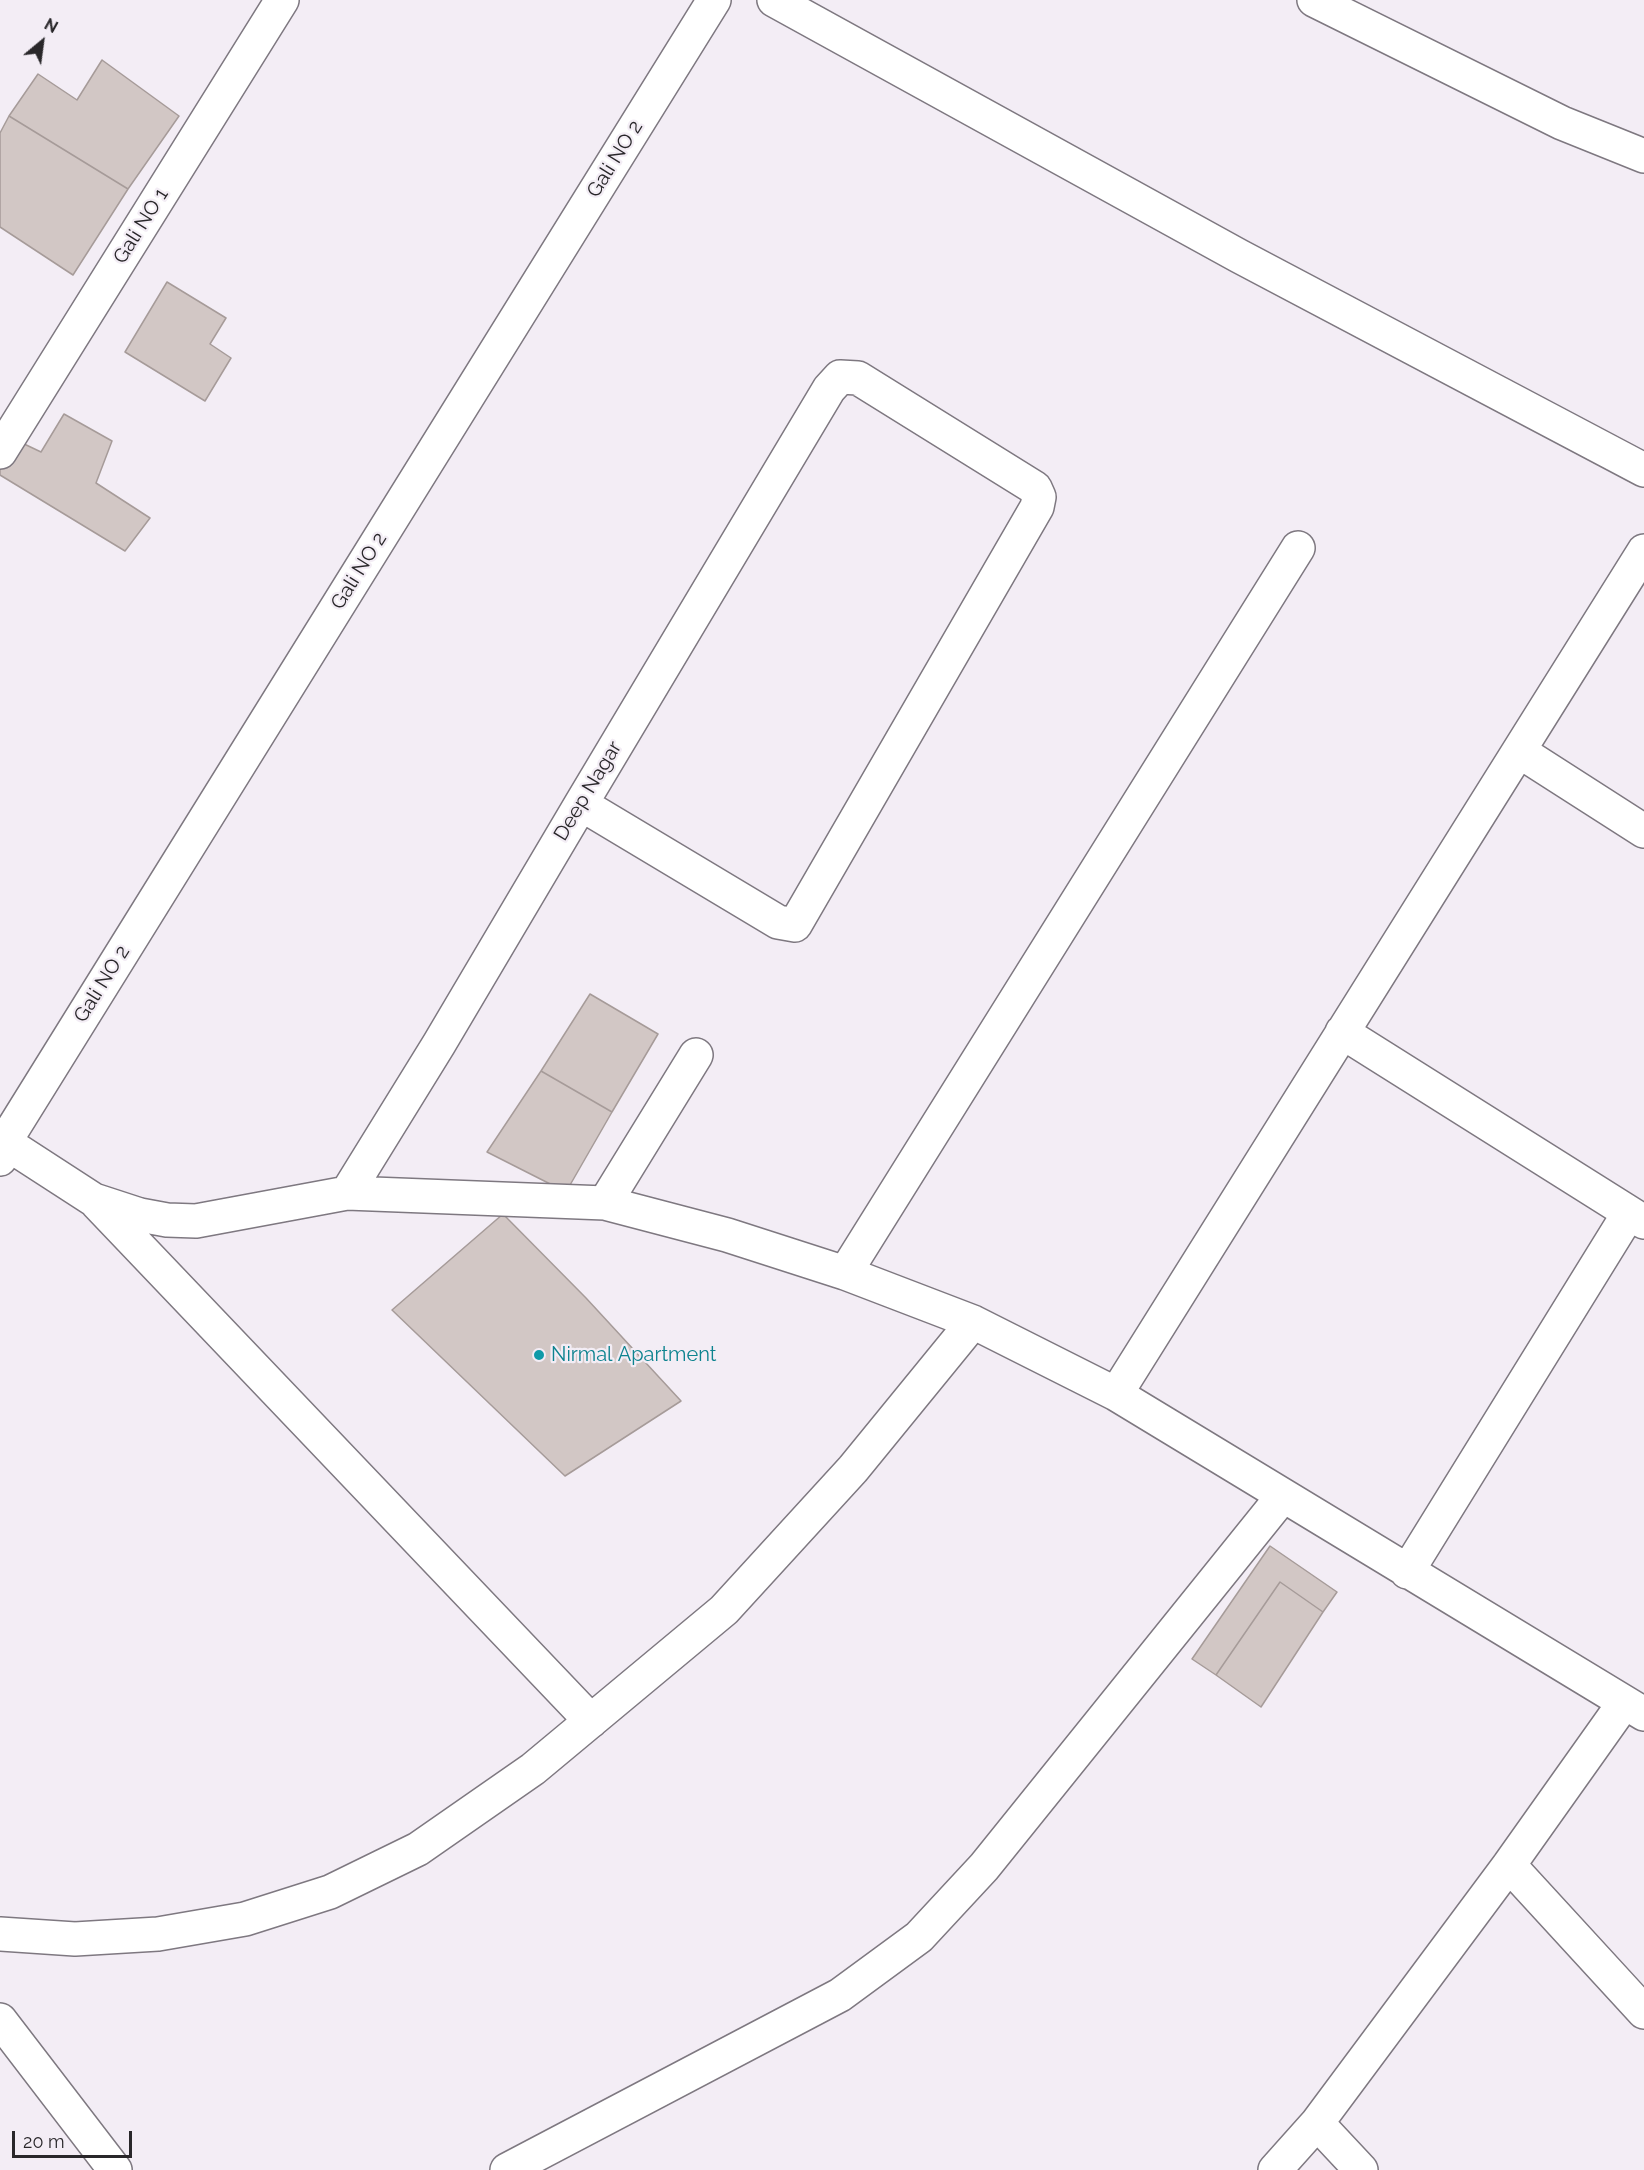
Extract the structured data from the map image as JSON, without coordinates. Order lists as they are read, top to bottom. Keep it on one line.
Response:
{"streets":{"street":["Gali NO 2","Gali NO 1","Deep Nagar"]},"places":["Nirmal Apartment"],"scale_bar":"20 m","north":"top right"}
